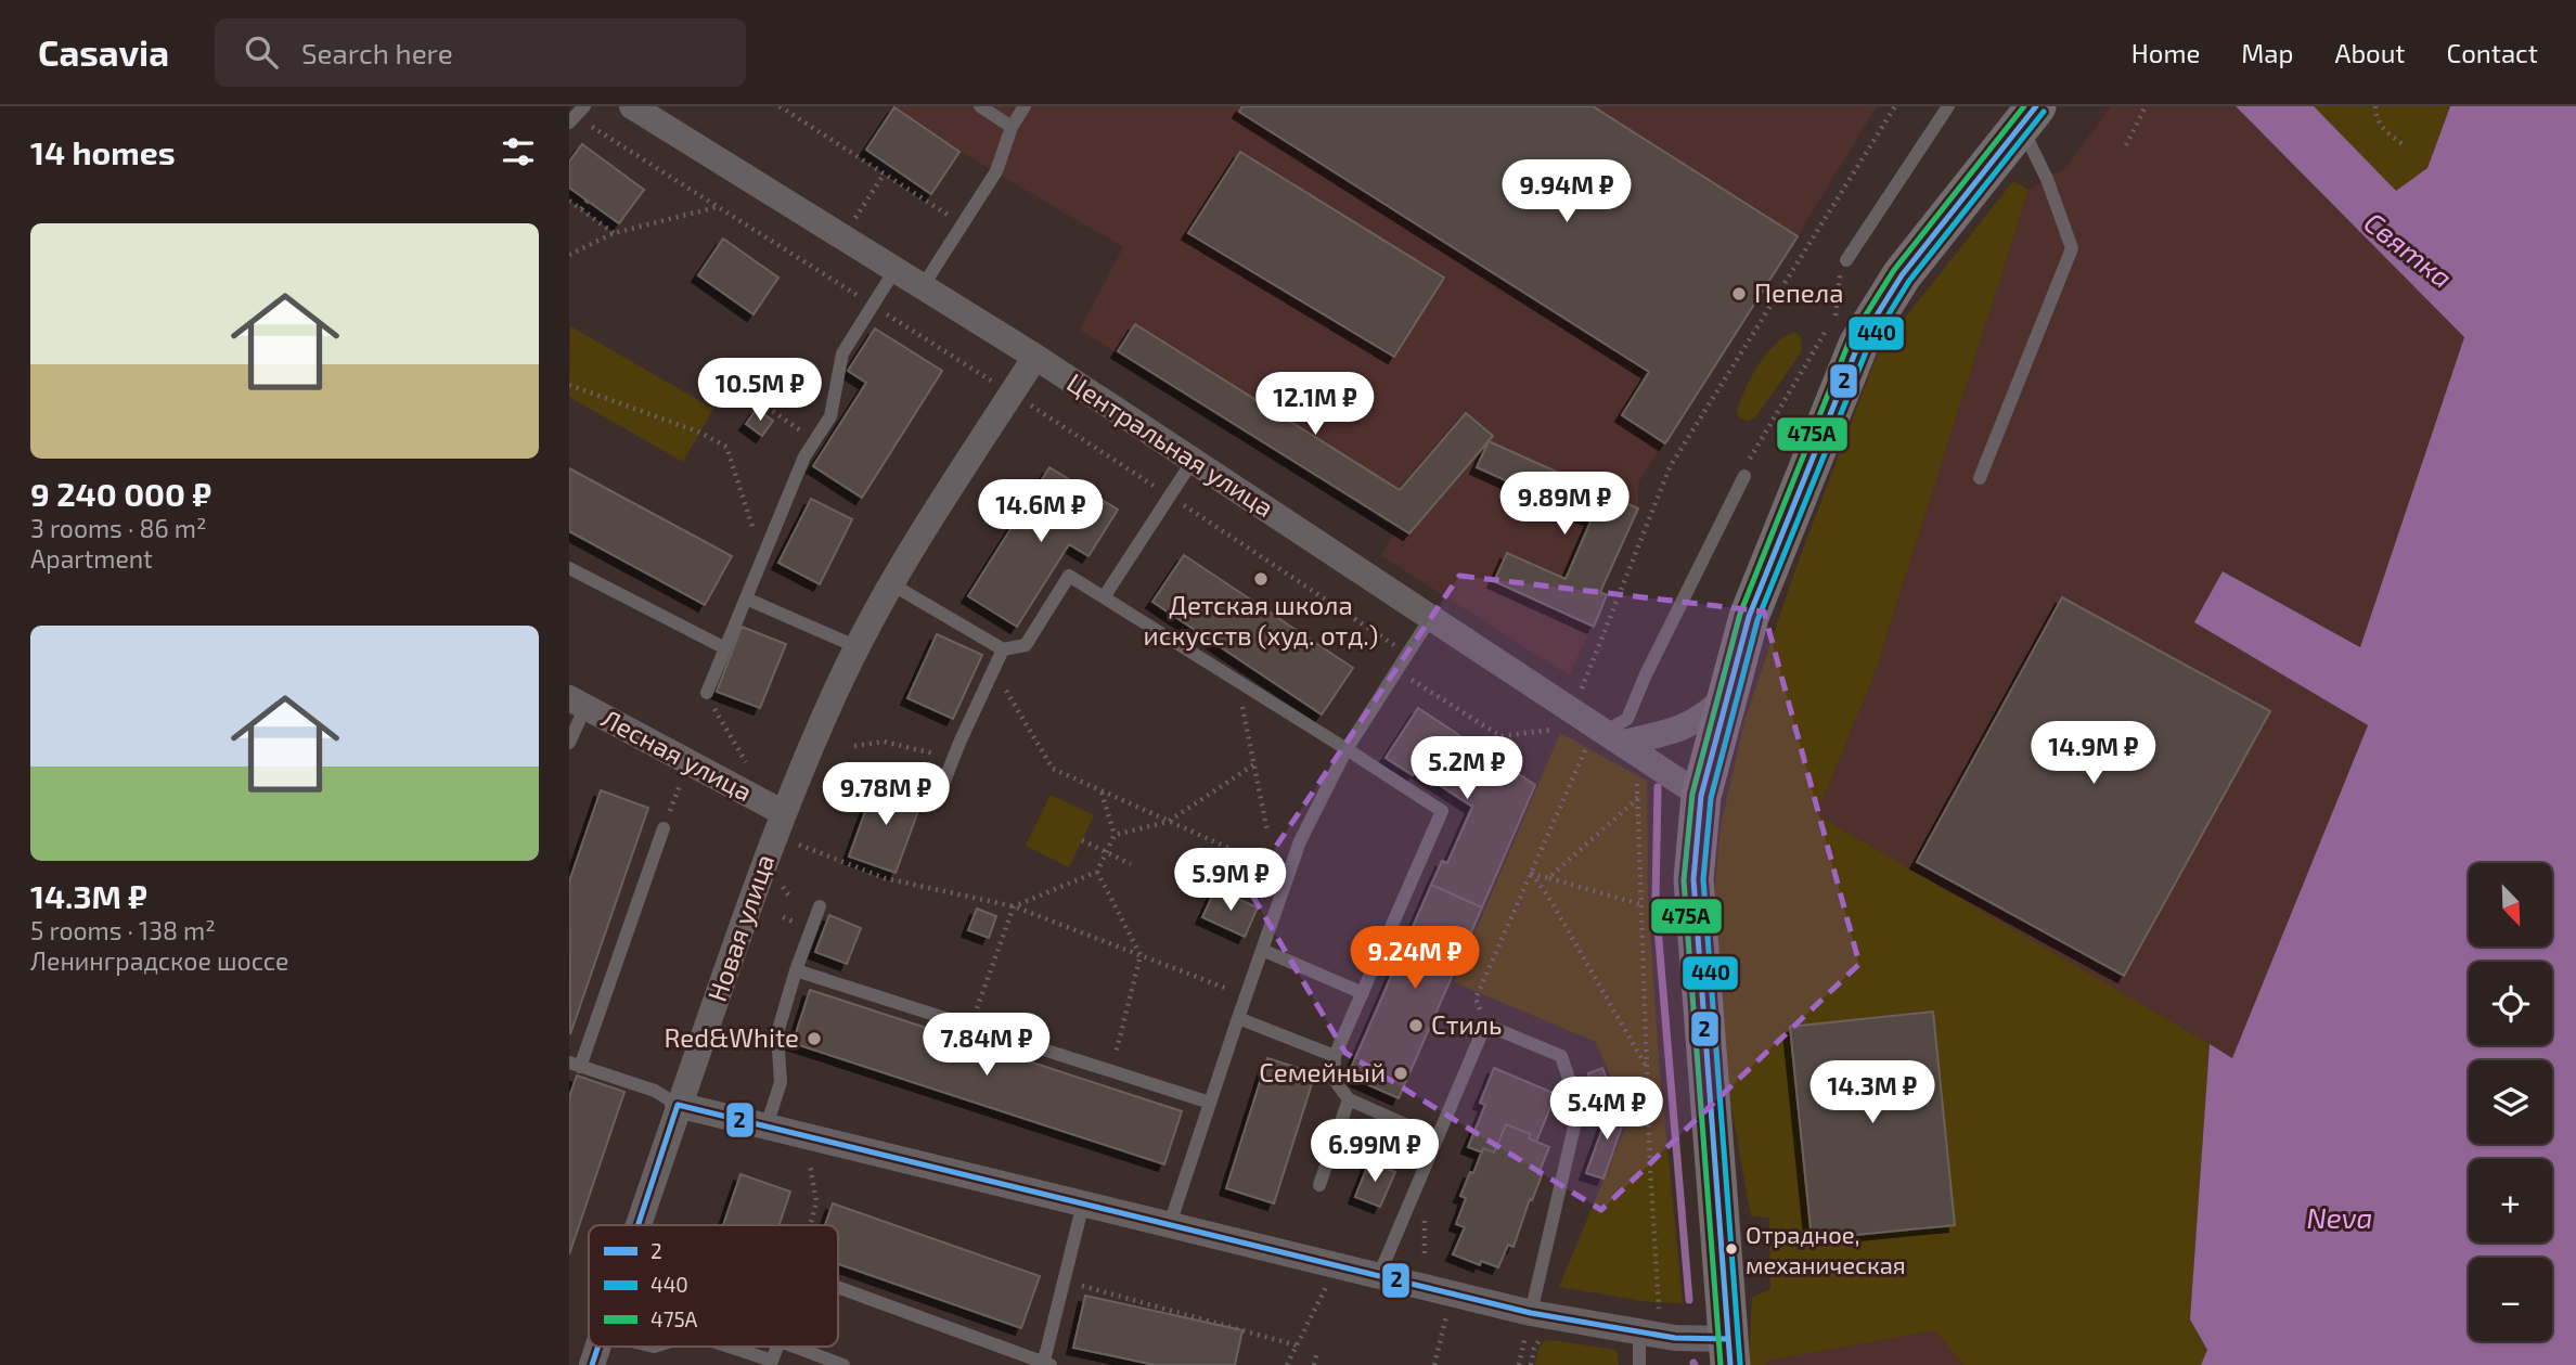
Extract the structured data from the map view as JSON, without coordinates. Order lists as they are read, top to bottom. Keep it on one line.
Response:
{"streets":{"street":["Центральная улица","Лесная улица","Новая улица"]},"crossings":[["Центральная улица","Новая улица"],["Лесная улица","Новая улица"]],"water":["Святка","Neva"],"places":["Пепела","Детская школа искусств (худ. отд.)","Стиль","Red&White","Семейный","Отрадное, механическая"],"lines":["transit line 2","transit line 475А","transit line 440"],"legend":["2","440","475А"],"north":"bottom right","page":{"header":"Casavia","search":"Search here","nav":["Home","Map","About","Contact"],"heading":"14 homes","price":["9.94M ₽","10.5M ₽","12.1M ₽","9.89M ₽","14.6M ₽","14.9M ₽","5.2M ₽","9.78M ₽","5.9M ₽","9.24M ₽","7.84M ₽","14.3M ₽","5.4M ₽","6.99M ₽"],"list":[{"name":"9 240 000 ₽","note":"3 rooms · 86 m² · Apartment"},{"name":"14.3M ₽","note":"5 rooms · 138 m² · Ленинградское шоссе"}],"map_buttons":["+","−"]}}
